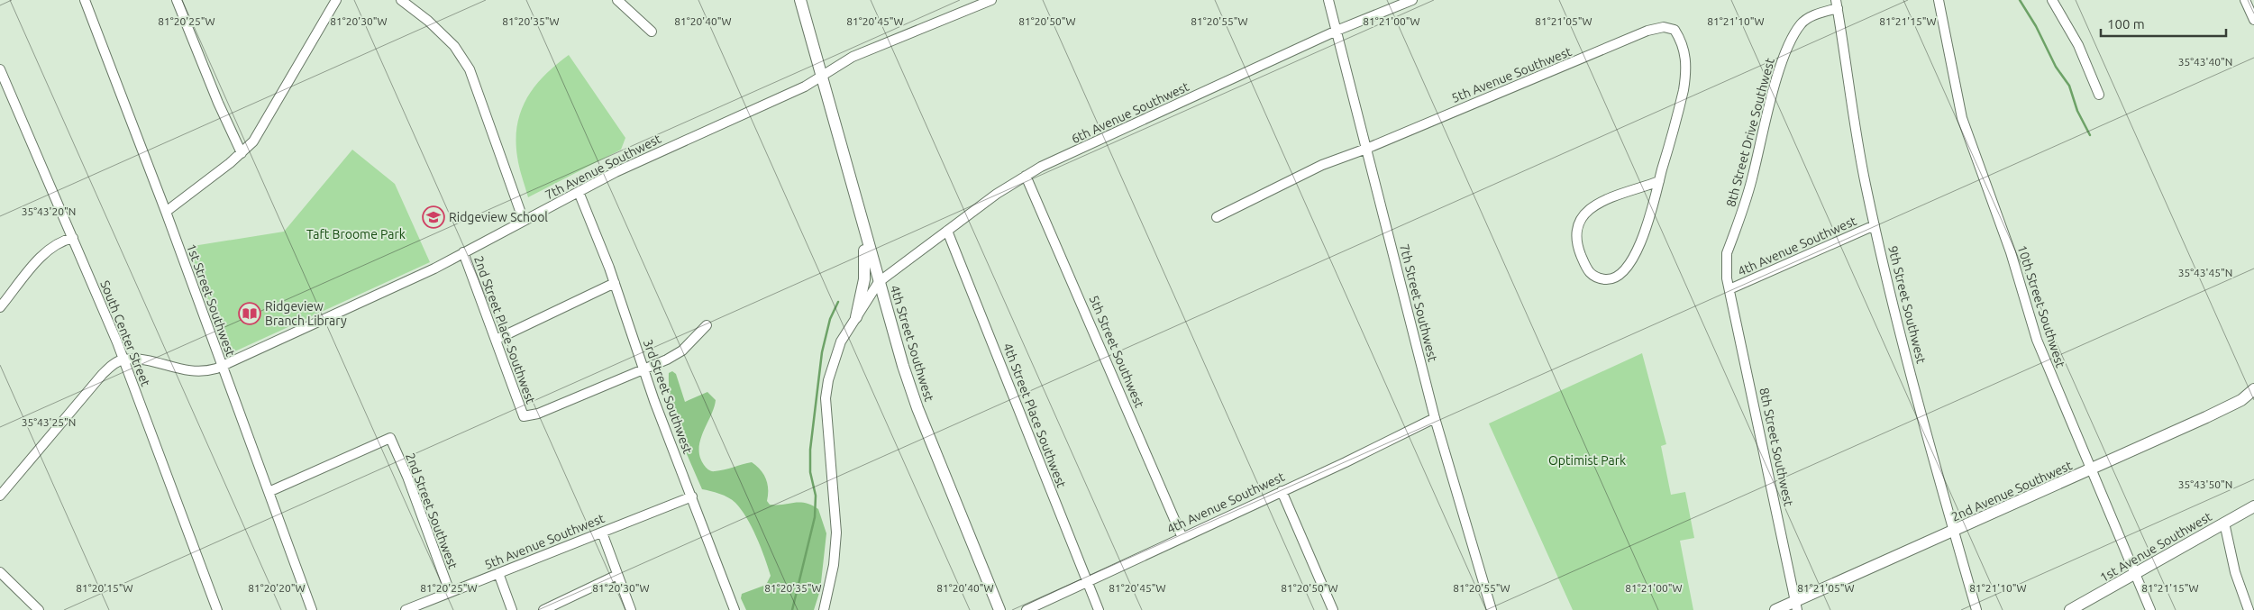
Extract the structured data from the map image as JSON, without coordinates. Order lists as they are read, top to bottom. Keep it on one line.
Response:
{"streets":{"main road":["4th Street Southwest","2nd Avenue Southwest","1st Avenue Southwest"],"street":["5th Avenue Southwest","6th Avenue Southwest","8th Street Drive Southwest","7th Avenue Southwest","4th Avenue Southwest","1st Street Southwest","7th Street Southwest","9th Street Southwest","10th Street Southwest","2nd Street Place Southwest","South Center Street","5th Street Southwest","3rd Street Southwest","4th Street Place Southwest","8th Street Southwest","2nd Street Southwest"]},"crossings":[["5th Avenue Southwest","7th Street Southwest"],["5th Avenue Southwest","3rd Street Southwest"],["5th Avenue Southwest","2nd Street Southwest"],["6th Avenue Southwest","7th Street Southwest"],["6th Avenue Southwest","4th Street Southwest"],["6th Avenue Southwest","5th Street Southwest"],["6th Avenue Southwest","4th Street Place Southwest"],["8th Street Drive Southwest","4th Avenue Southwest"],["8th Street Drive Southwest","9th Street Southwest"],["8th Street Drive Southwest","8th Street Southwest"],["7th Avenue Southwest","1st Street Southwest"],["7th Avenue Southwest","2nd Street Place Southwest"],["7th Avenue Southwest","South Center Street"],["7th Avenue Southwest","4th Street Southwest"],["7th Avenue Southwest","3rd Street Southwest"],["4th Avenue Southwest","7th Street Southwest"],["4th Avenue Southwest","9th Street Southwest"],["4th Avenue Southwest","5th Street Southwest"],["4th Avenue Southwest","4th Street Place Southwest"],["4th Avenue Southwest","8th Street Southwest"],["1st Street Southwest","2nd Street Southwest"],["9th Street Southwest","2nd Avenue Southwest"],["10th Street Southwest","2nd Avenue Southwest"],["10th Street Southwest","1st Avenue Southwest"],["2nd Street Place Southwest","3rd Street Southwest"],["8th Street Southwest","2nd Avenue Southwest"]],"parks":["Taft Broome Park","Optimist Park"],"places":{"school or university":["Ridgeview School"],"library":["Ridgeview Branch Library"]},"scale_bar":"100 m","coordinates":["81°20'25\"W","81°20'30\"W","81°20'35\"W","81°20'40\"W","81°20'45\"W","81°20'50\"W","81°20'55\"W","81°21'00\"W","81°21'05\"W","81°21'10\"W","81°21'15\"W","35°43'40\"N","35°43'20\"N","35°43'45\"N","35°43'25\"N","35°43'50\"N","81°20'15\"W","81°20'20\"W"]}
